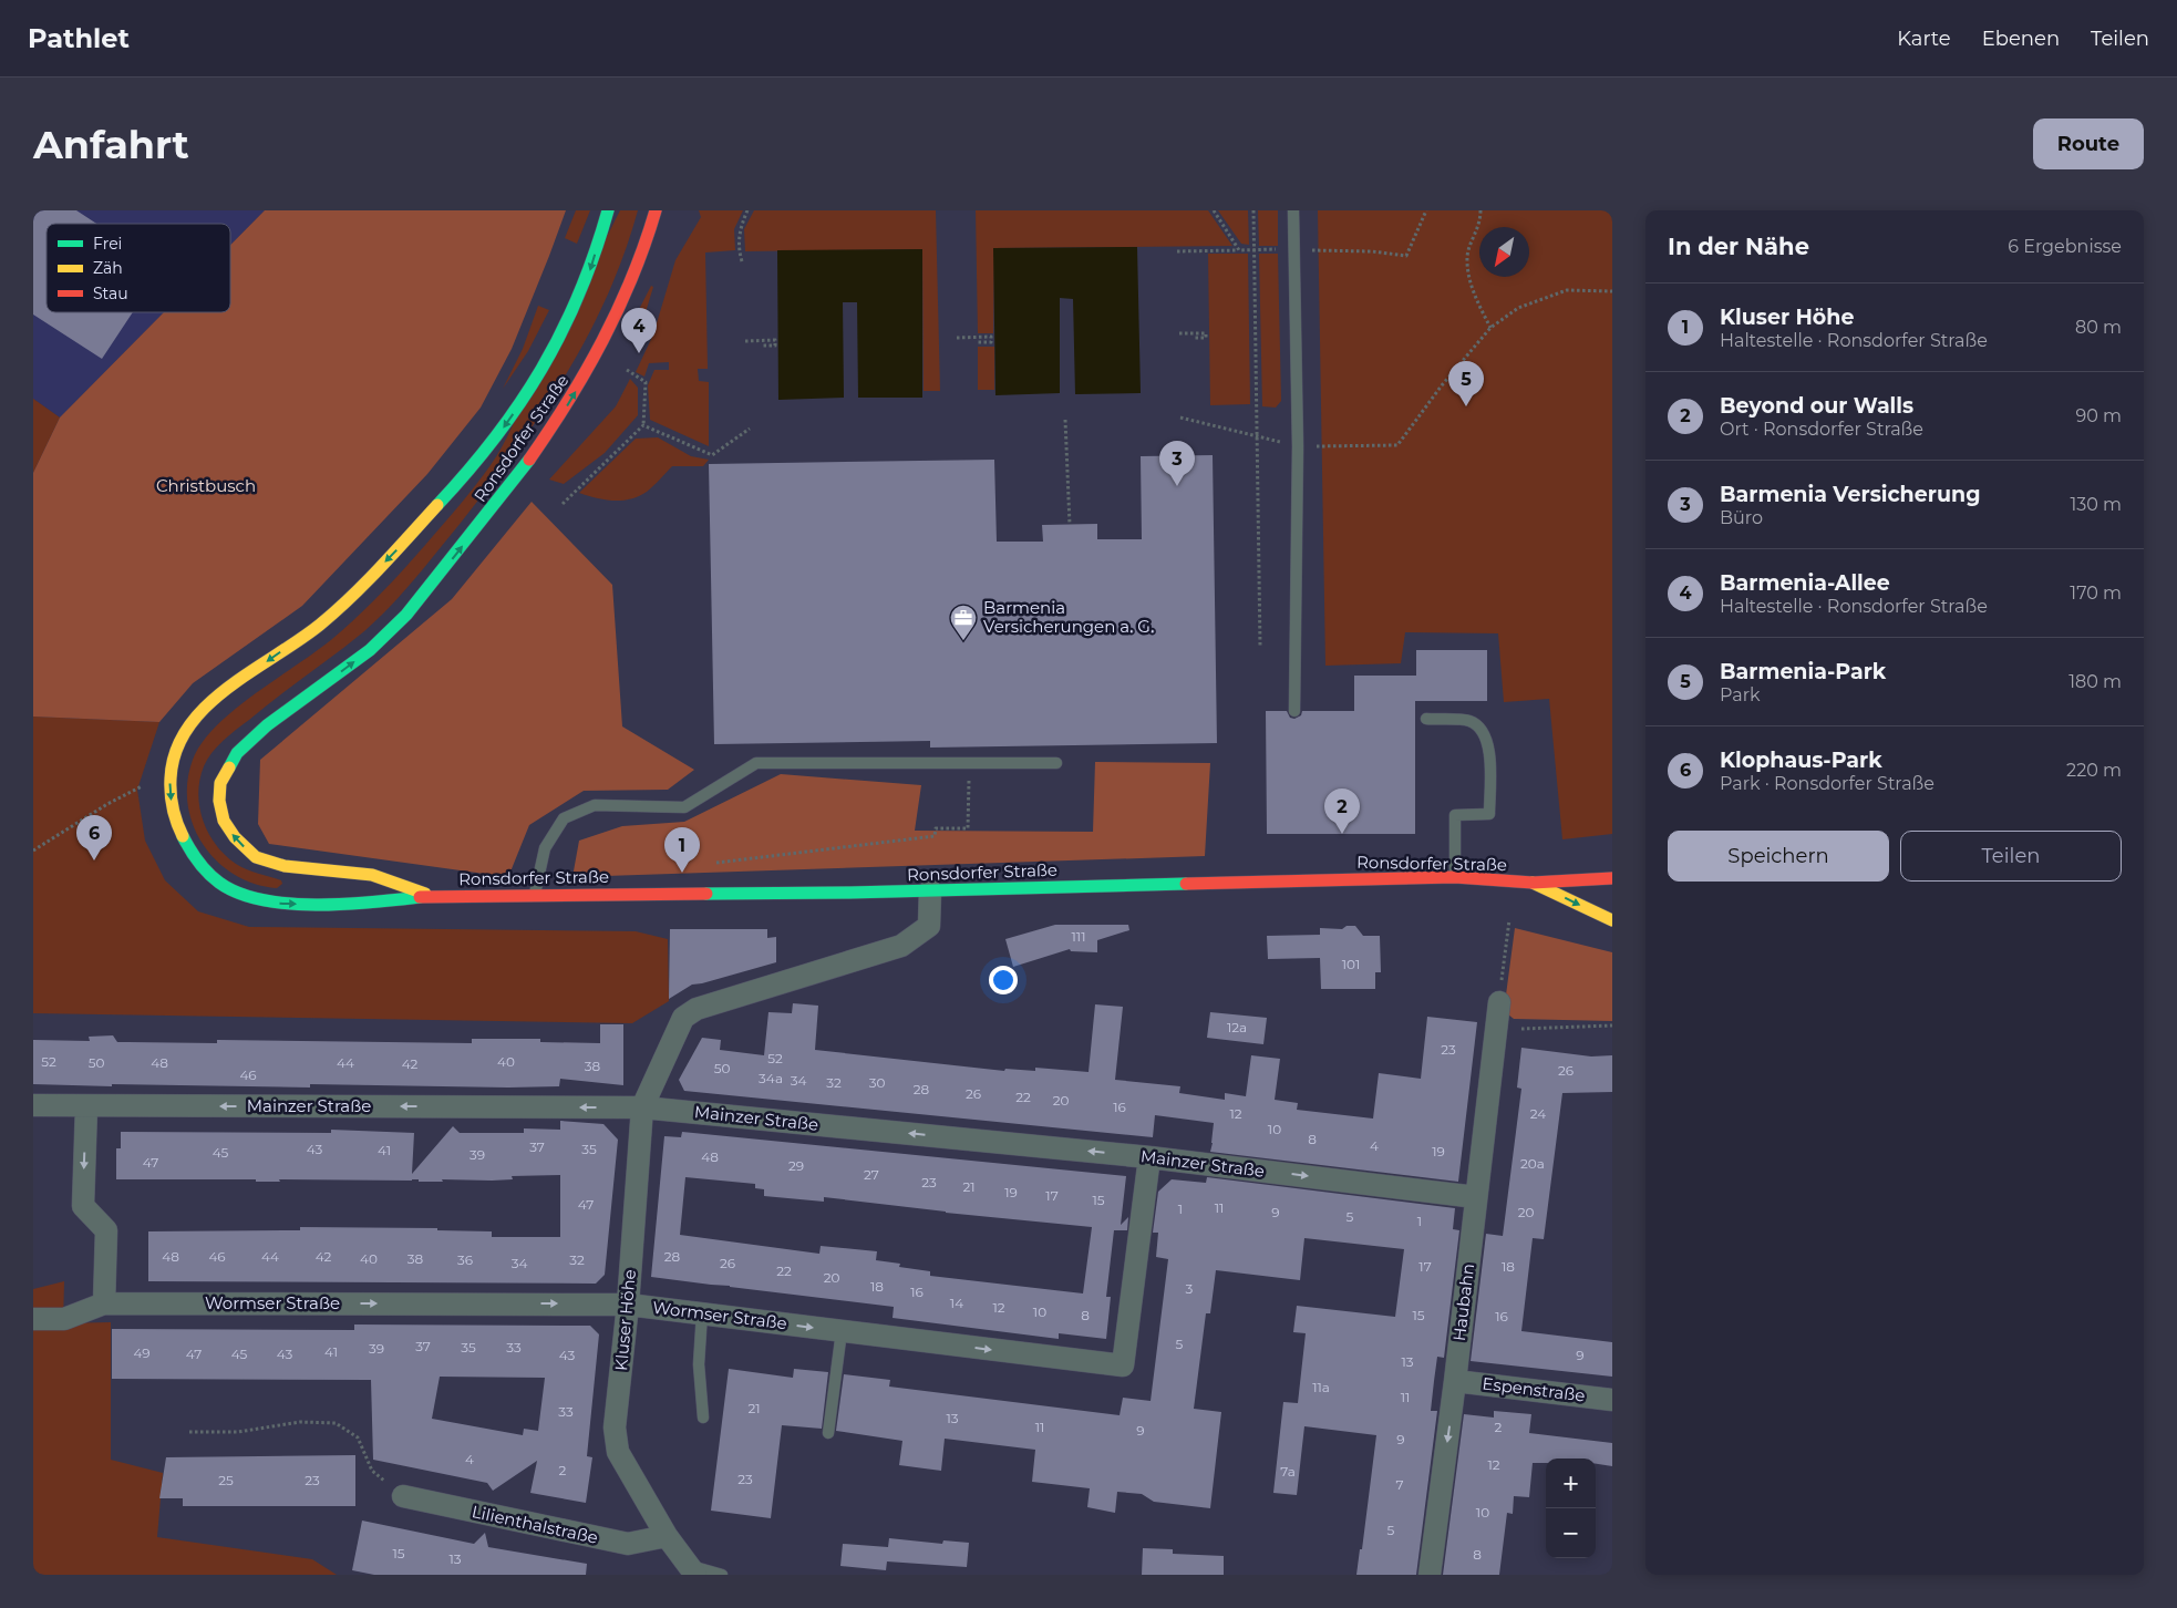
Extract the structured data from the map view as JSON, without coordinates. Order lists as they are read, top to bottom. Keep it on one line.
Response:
{"streets":{"main road":["Ronsdorfer Straße"],"street":["Mainzer Straße","Haubahn","Wormser Straße","Kluser Höhe","Espenstraße","Lilienthalstraße"]},"crossings":[["Ronsdorfer Straße","Kluser Höhe"],["Mainzer Straße","Haubahn"],["Mainzer Straße","Wormser Straße"],["Mainzer Straße","Kluser Höhe"],["Haubahn","Espenstraße"],["Wormser Straße","Kluser Höhe"],["Kluser Höhe","Lilienthalstraße"]],"one_way":["Wormser Straße"],"parks":["Christbusch"],"places":{"office":["Barmenia Versicherungen a. G."]},"house_numbers":["111","101","12a","23","52","52","40","50","48","44","42","38","50","26","46","34a","34","32","30","28","26","22","20","16","12","24","10","8","4","37","43","35","41","19","45","39","48","47","20a","29","27","23","21","19","17","15","47","11","1","9","20","5","1","48","46","44","42","28","40","38","36","32","34","26","17","18","22","20","18","3","16","14","12","10","8","15","16","5","37","35","33","39","41","49","47","45","43","43","9","13","11a","11","21","33","13","11","2","9","9","4","12","2","7a","23","25","23","7","10","5","15","8","13"],"legend":["Frei","Zäh","Stau"],"north":"bottom left","page":{"header":"Pathlet","nav":["Karte","Ebenen","Teilen"],"buttons":["Route",["Speichern","Teilen"]],"title":"Anfahrt","heading":["In der Nähe","6 Ergebnisse"],"list":[{"mark":"1","name":"Kluser Höhe","note":"Haltestelle · Ronsdorfer Straße","value":"80 m"},{"mark":"2","name":"Beyond our Walls","note":"Ort · Ronsdorfer Straße","value":"90 m"},{"mark":"3","name":"Barmenia Versicherung","note":"Büro","value":"130 m"},{"mark":"4","name":"Barmenia-Allee","note":"Haltestelle · Ronsdorfer Straße","value":"170 m"},{"mark":"5","name":"Barmenia-Park","note":"Park","value":"180 m"},{"mark":"6","name":"Klophaus-Park","note":"Park · Ronsdorfer Straße","value":"220 m"}],"pins":["4","5","3","2","6","1"],"map_buttons":["+","−"]}}
